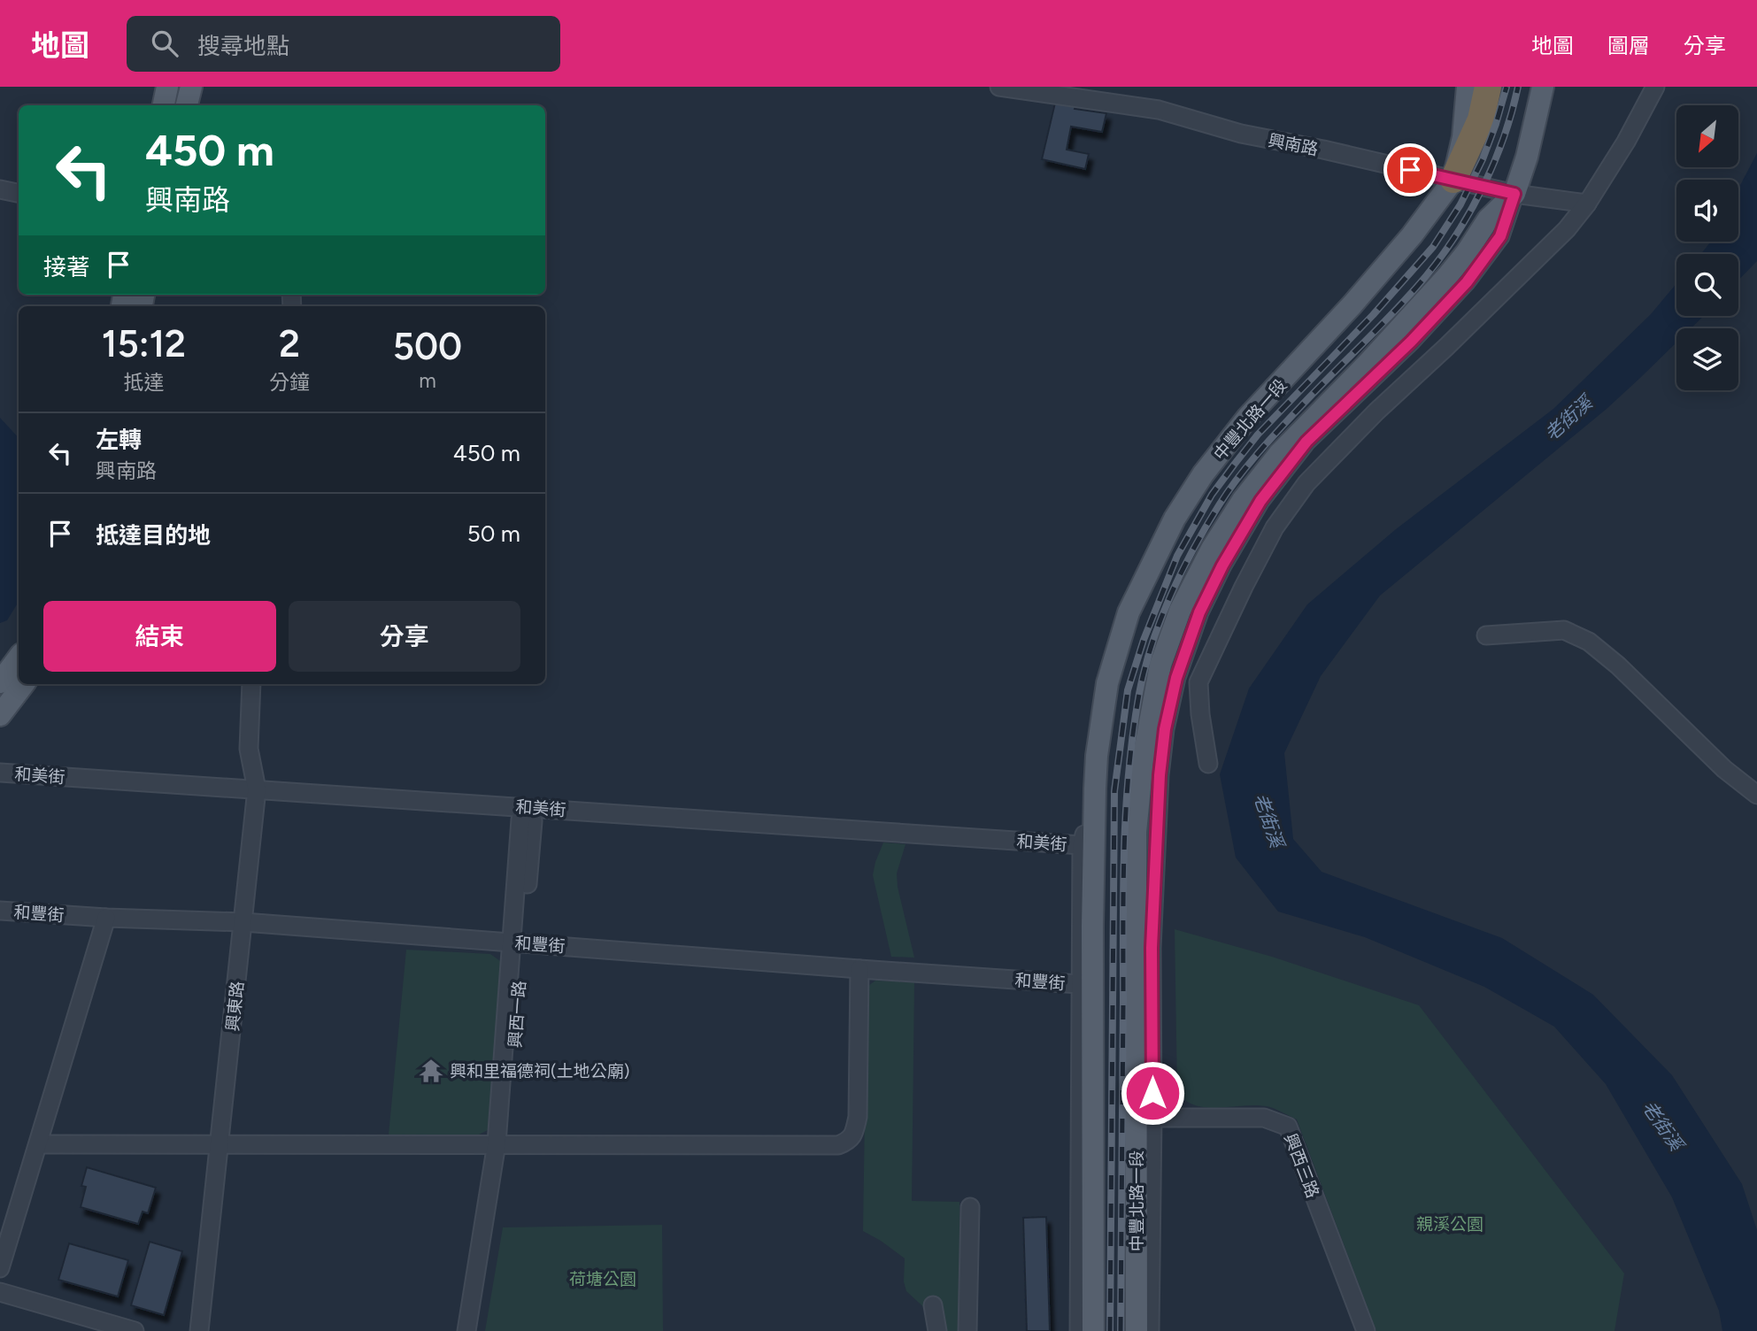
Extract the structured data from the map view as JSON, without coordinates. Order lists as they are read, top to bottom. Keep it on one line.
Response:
{"streets":{"main road":["中豐北路一段"],"street":["興南路","和美街","和豐街","興東路","興西一路","興西三路"]},"crossings":[["興南路","中豐北路一段"],["中豐北路一段","和美街"],["中豐北路一段","和豐街"],["中豐北路一段","興西三路"],["和美街","興東路"],["和美街","興西一路"],["和豐街","興東路"],["和豐街","興西一路"]],"water":["老街溪"],"parks":["親溪公園","荷塘公園"],"places":{"temple":["興和里福德祠(土地公廟)"]},"north":"bottom left","page":{"header":"地圖","search":"搜尋地點","nav":["地圖","圖層","分享"],"turn":["450 m","興南路"],"then":"接著","eta":["15:12","抵達","2","分鐘","500","m"],"list":[{"name":"左轉","note":"興南路","value":"450 m"},{"name":"抵達目的地","value":"50 m"}],"buttons":["結束","分享"]}}
